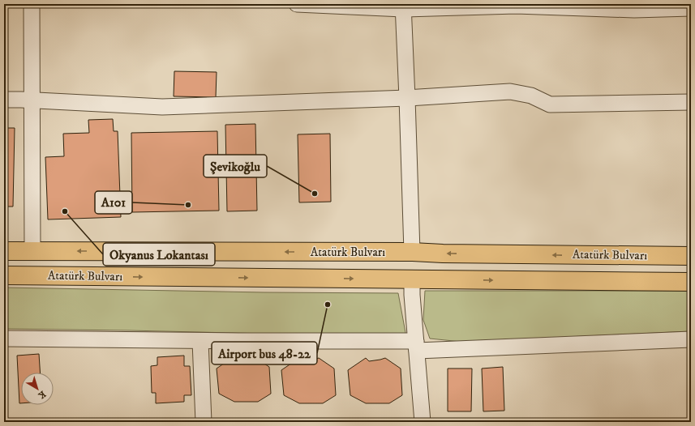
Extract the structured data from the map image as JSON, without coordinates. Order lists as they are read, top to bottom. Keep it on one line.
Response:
{"streets":{"main road":["Atatürk Bulvarı"]},"places":["Şevikoğlu","A101","Okyanus Lokantası","Airport bus 48-22"],"north":"bottom right"}
